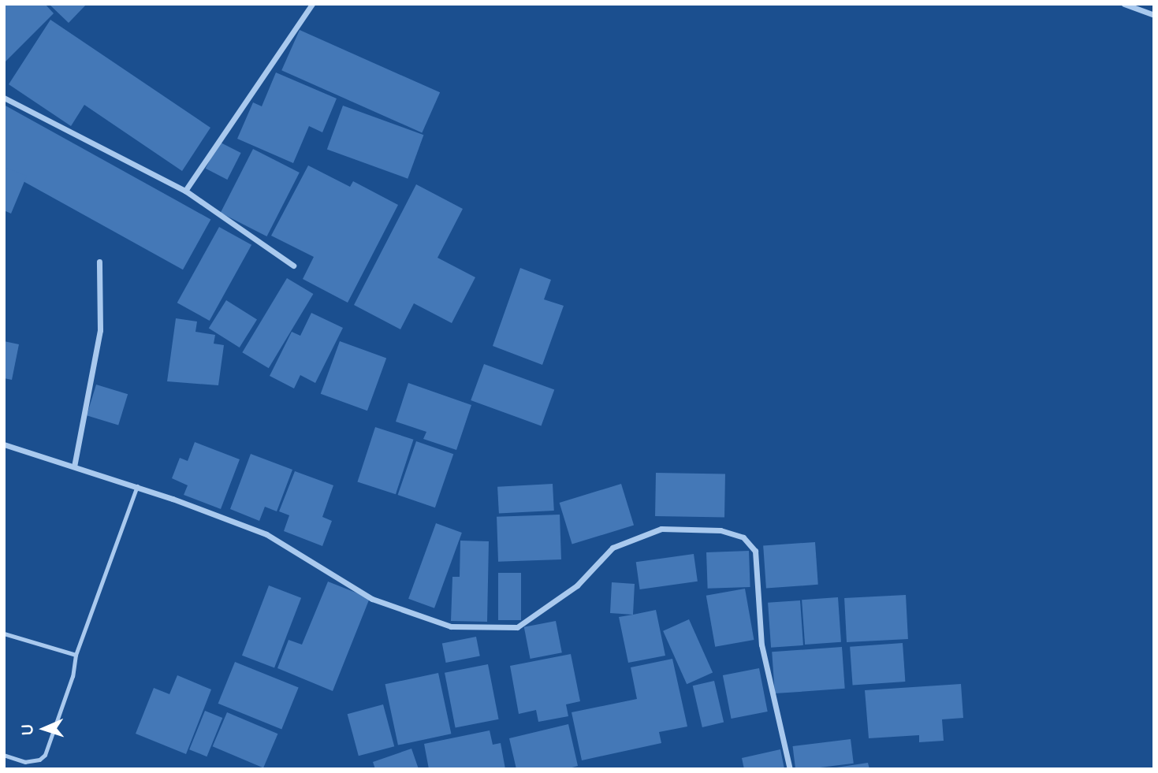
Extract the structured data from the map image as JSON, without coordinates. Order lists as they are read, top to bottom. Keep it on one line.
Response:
{"north":"left"}
